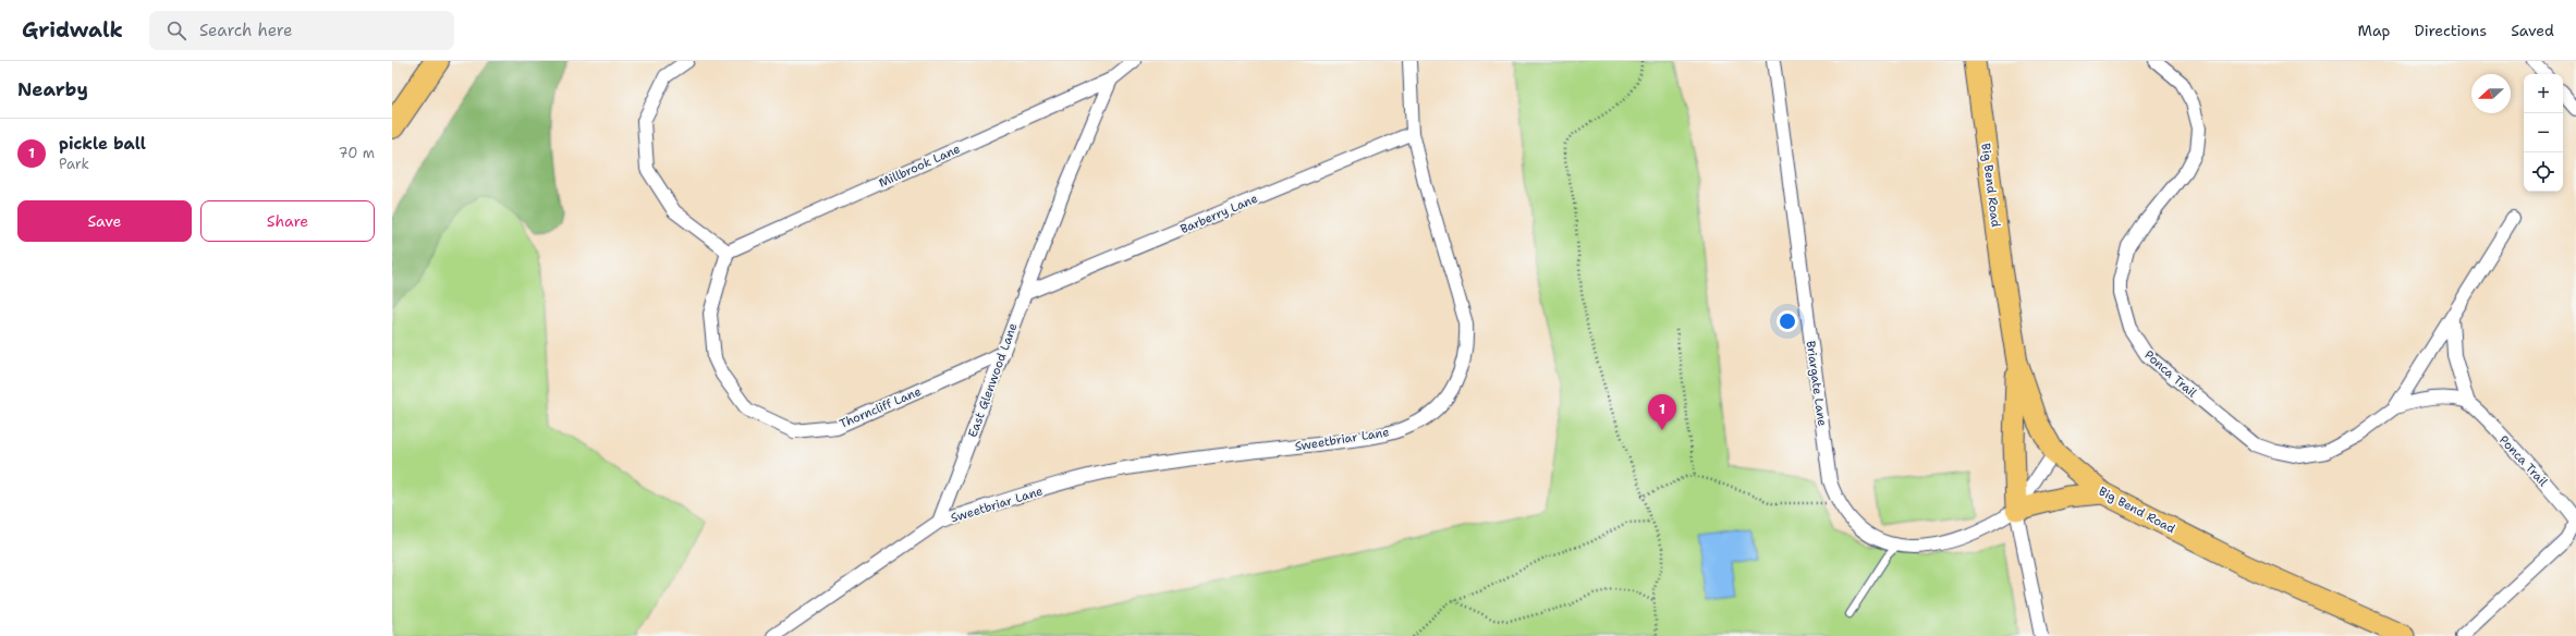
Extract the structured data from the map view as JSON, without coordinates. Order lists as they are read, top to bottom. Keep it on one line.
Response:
{"streets":{"main road":["Big Bend Road"],"street":["Millbrook Lane","Barberry Lane","Ponca Trail","East Glenwood Lane","Briargate Lane","Thorncliff Lane","Sweetbriar Lane"]},"crossings":[["Millbrook Lane","East Glenwood Lane"],["Millbrook Lane","Thorncliff Lane"],["Barberry Lane","East Glenwood Lane"],["Barberry Lane","Sweetbriar Lane"],["East Glenwood Lane","Thorncliff Lane"],["East Glenwood Lane","Sweetbriar Lane"]],"north":"left","page":{"header":"Gridwalk","search":"Search here","nav":["Map","Directions","Saved"],"heading":"Nearby","map_buttons":["+","−"],"list":[{"mark":"1","name":"pickle ball","note":"Park","value":"70 m"}],"buttons":["Save","Share"],"pins":"1"}}
